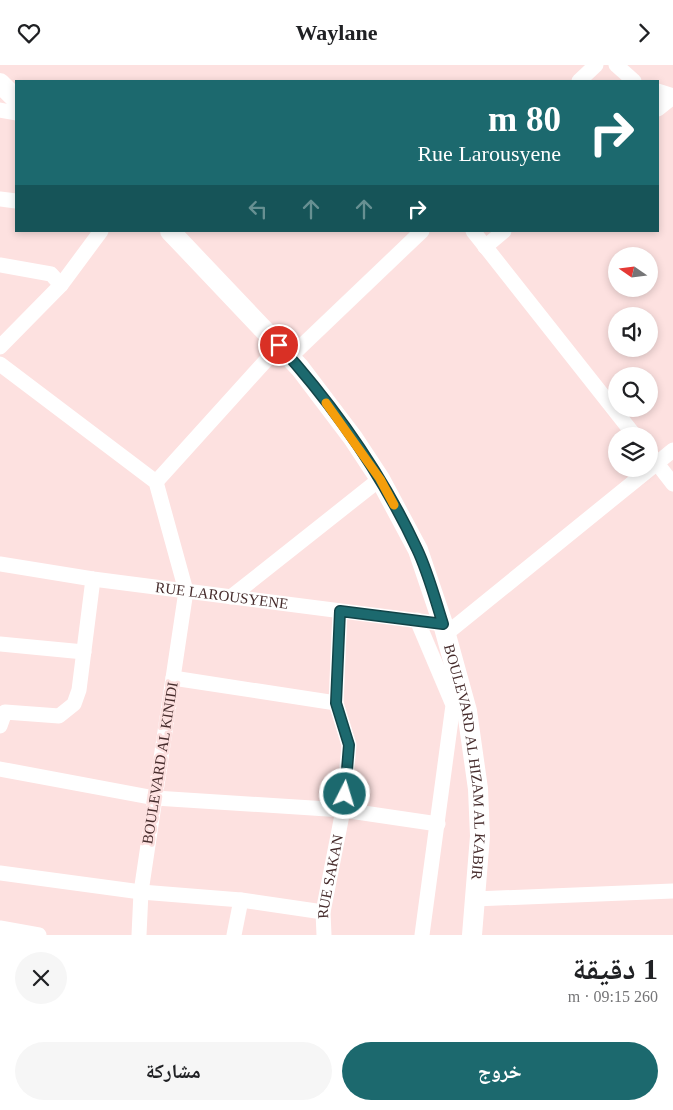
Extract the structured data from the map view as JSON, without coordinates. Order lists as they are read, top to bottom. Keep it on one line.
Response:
{"streets":{"main road":["BOULEVARD AL HIZAM AL KABIR"],"street":["RUE LAROUSYENE","BOULEVARD AL KINIDI","RUE SAKAN"]},"crossings":[["RUE LAROUSYENE","BOULEVARD AL HIZAM AL KABIR"],["RUE LAROUSYENE","BOULEVARD AL KINIDI"],["RUE LAROUSYENE","RUE SAKAN"]],"north":"left","page":{"header":"Waylane","turn":["80 m","Rue Larousyene"],"heading":["1 دقيقة","260 m · 09:15"],"buttons":["خروج","مشاركة"]}}
